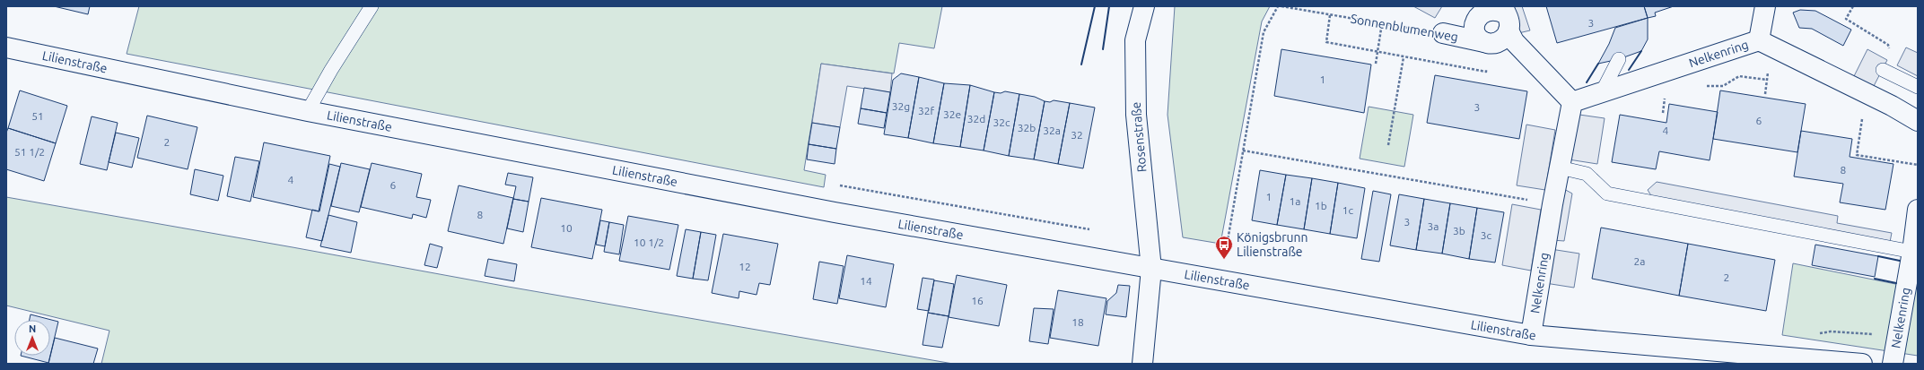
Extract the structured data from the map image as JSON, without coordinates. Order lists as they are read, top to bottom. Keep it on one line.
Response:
{"streets":{"street":["Sonnenblumenweg","Nelkenring","Lilienstraße","Rosenstraße"]},"crossings":[["Nelkenring","Lilienstraße"],["Lilienstraße","Rosenstraße"]],"places":{"bus stop":["Königsbrunn Lilienstraße"]},"house_numbers":["3","1","32g","3","32f","32e","51","32d","6","32c","32b","32a","4","32","2","51 1/2","8","4","6","1","1a","1b","1c","8","3","3a","10","3b","3c","10 1/2","2a","12","2","14","16","18"],"north":"top"}
